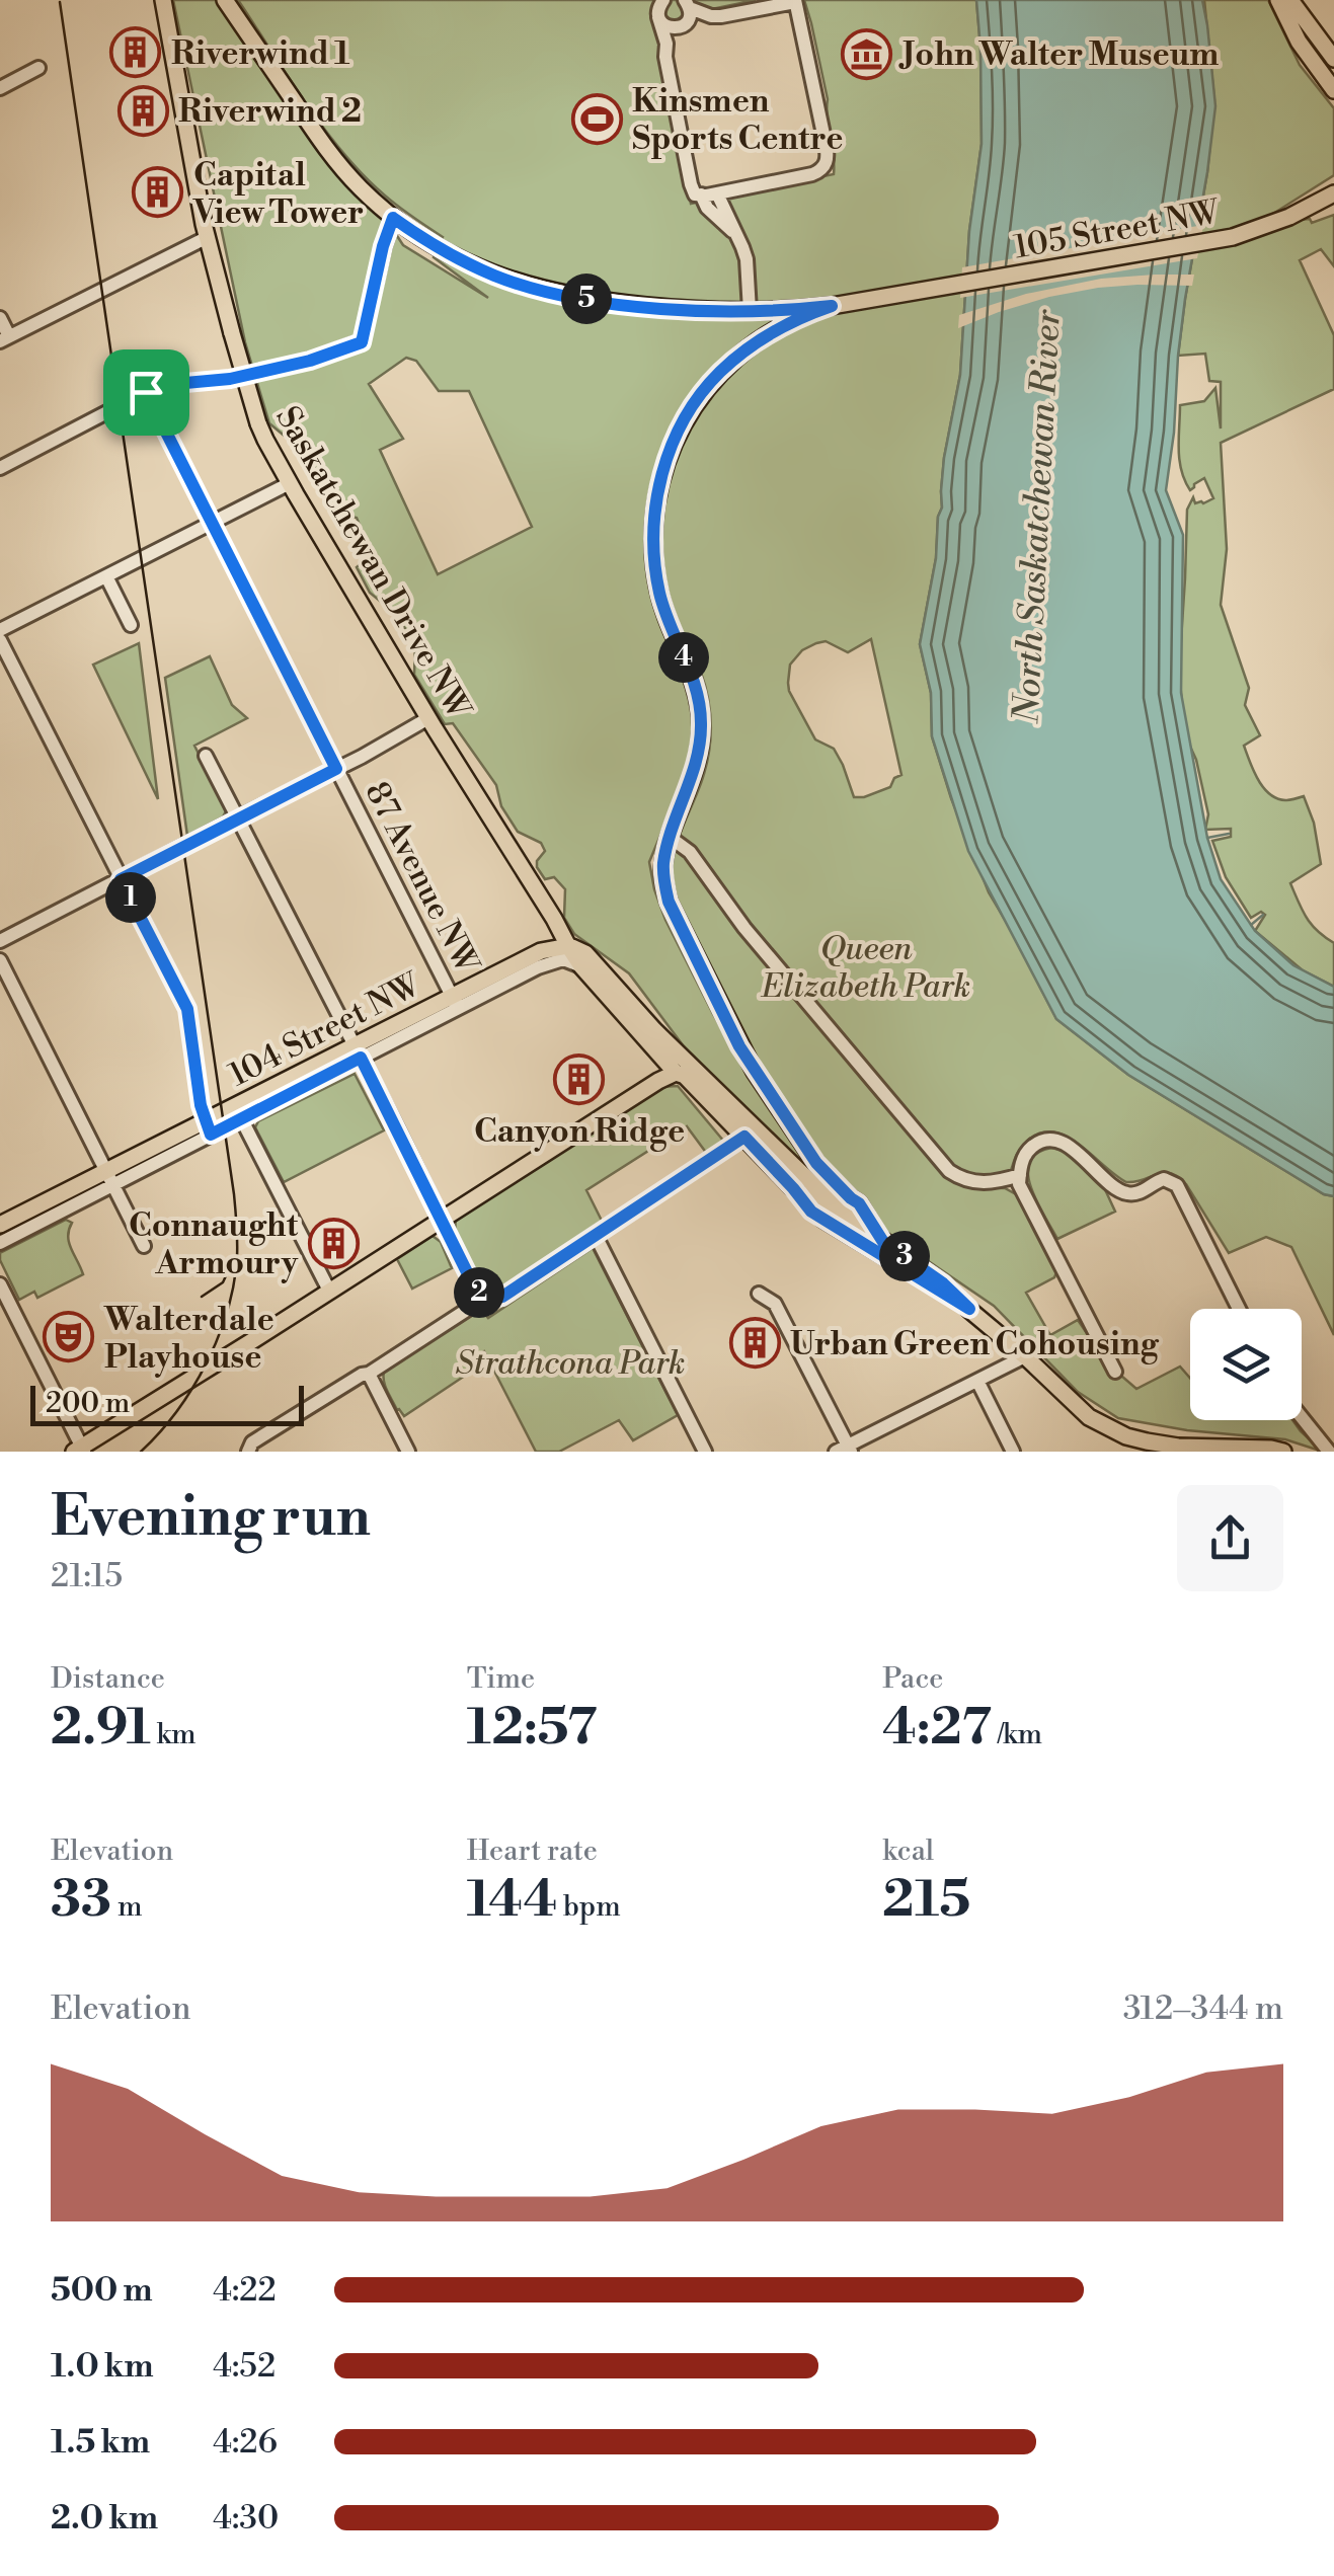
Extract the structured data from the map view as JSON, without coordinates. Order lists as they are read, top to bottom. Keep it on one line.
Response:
{"streets":{"main road":["105 Street NW","Saskatchewan Drive NW","104 Street NW"],"street":["87 Avenue NW"]},"crossings":[["Saskatchewan Drive NW","104 Street NW"],["87 Avenue NW","104 Street NW"]],"water":["North Saskatchewan River"],"parks":["Queen Elizabeth Park","Strathcona Park"],"places":{"building":["Riverwind 1","Riverwind 2","Capital View Tower","Canyon Ridge","Connaught Armoury","Urban Green Cohousing"],"museum":["John Walter Museum"],"sports":["Kinsmen Sports Centre"],"theatre":["Walterdale Playhouse"]},"scale_bar":"200 m","page":{"pins":["5","4","1","3","2"],"scale":"200 m","heading":["Evening run","21:15"],"stats":[["Distance","2.91 km"],["Time","12:57"],["Pace","4:27 /km"],["Elevation","33 m"],["Heart rate","144 bpm"],["kcal","215"]],"chart":["Elevation","312–344 m"],"list":[{"name":"500 m","note":"4:22"},{"name":"1.0 km","note":"4:52"},{"name":"1.5 km","note":"4:26"},{"name":"2.0 km","note":"4:30"}]}}
